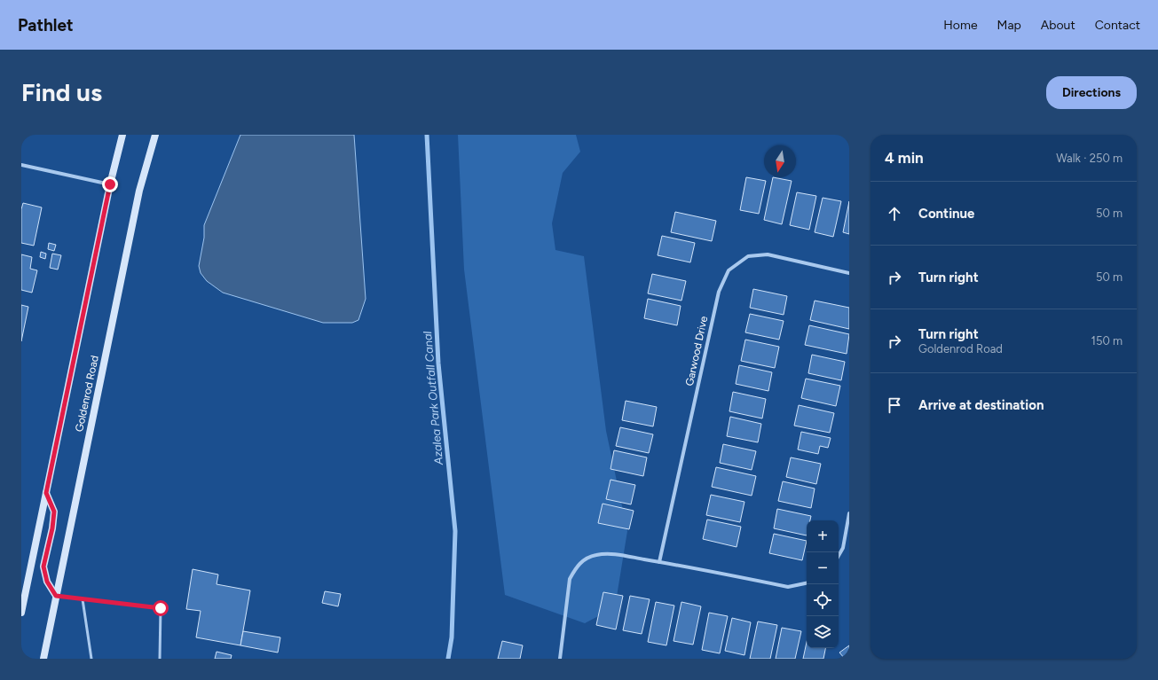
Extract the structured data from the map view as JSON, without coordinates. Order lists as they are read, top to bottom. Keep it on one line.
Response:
{"streets":{"main road":["Goldenrod Road"],"street":["Garwood Drive"]},"water":["Azalea Park Outfall Canal"],"north":"bottom","page":{"header":"Pathlet","nav":["Home","Map","About","Contact"],"buttons":"Directions","title":"Find us","heading":["4 min","Walk · 250 m"],"list":[["Continue","50 m"],["Turn right","50 m"],["Turn right","Goldenrod Road","150 m"],"Arrive at destination"],"map_buttons":["+","−"]}}
